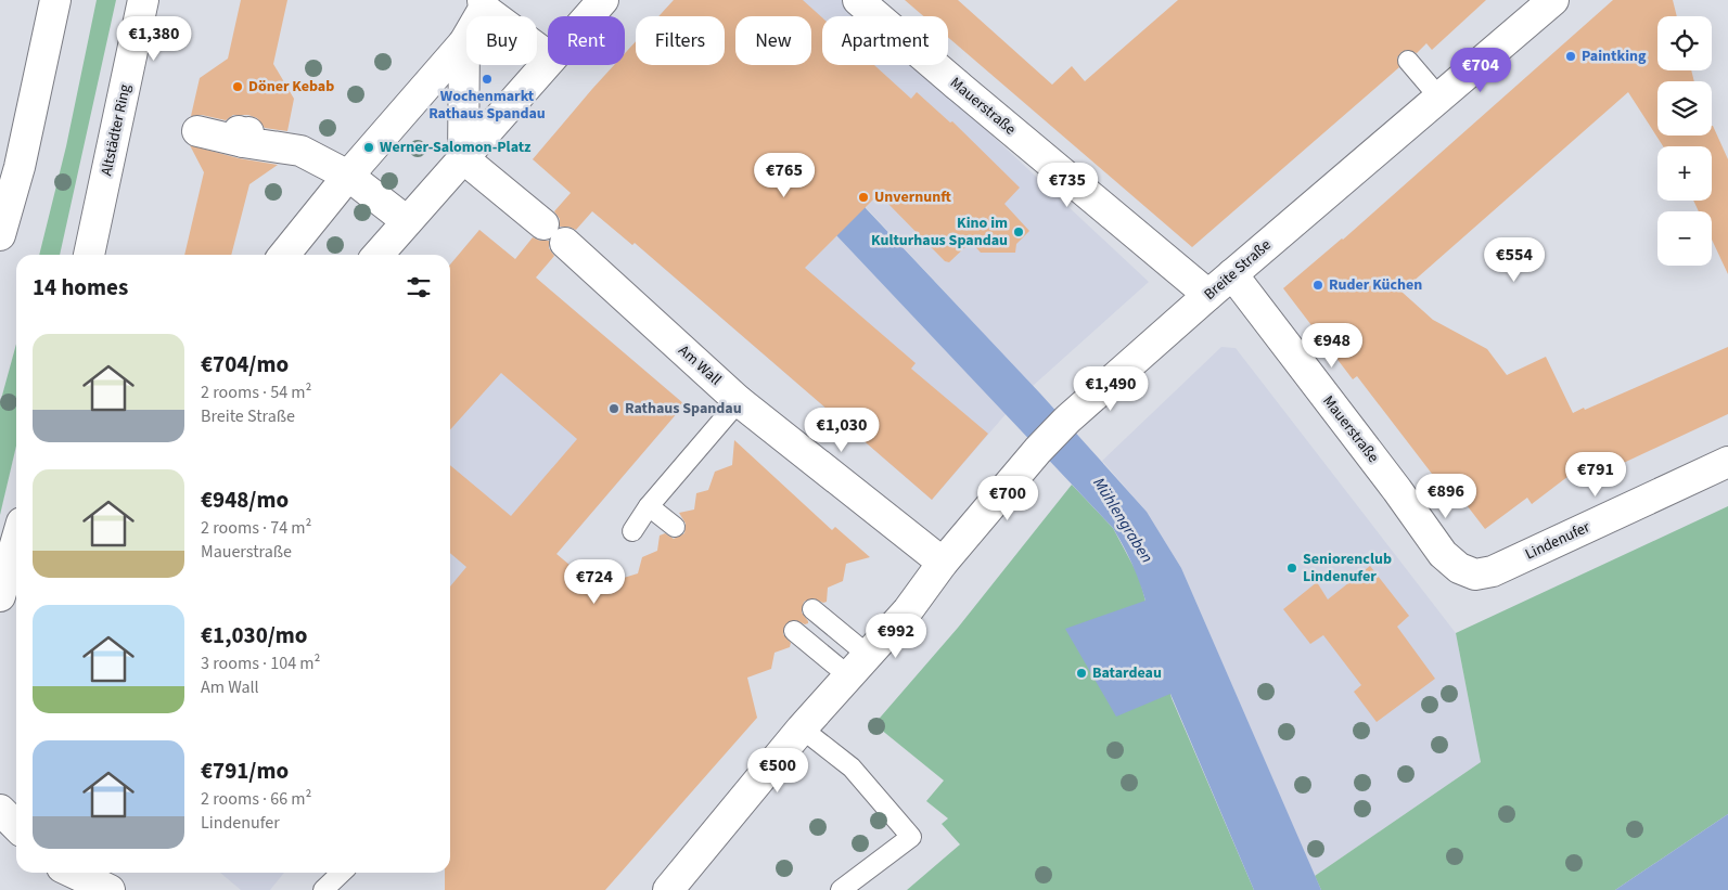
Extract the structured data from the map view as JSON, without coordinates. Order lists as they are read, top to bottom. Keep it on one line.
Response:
{"streets":{"street":["Mauerstraße","Altstädter Ring","Breite Straße","Am Wall","Lindenufer"]},"crossings":[["Mauerstraße","Breite Straße"],["Mauerstraße","Lindenufer"],["Breite Straße","Am Wall"]],"water":["Mühlengraben"],"places":["Paintking","Wochenmarkt Rathaus Spandau","Döner Kebab","Werner-Salomon-Platz","Unvernunft","Kino im Kulturhaus Spandau","Ruder Küchen","Rathaus Spandau","Seniorenclub Lindenufer","Batardeau"],"page":{"map_buttons":["+","−"],"price":["€1,380","€704","€765","€735","€554","€948","€1,490","€1,030","€791","€896","€700","€724","€992","€500"],"chip":["Buy","Rent","Filters","New","Apartment"],"heading":"14 homes","list":[{"name":"€704/mo","note":"2 rooms · 54 m² · Breite Straße"},{"name":"€948/mo","note":"2 rooms · 74 m² · Mauerstraße"},{"name":"€1,030/mo","note":"3 rooms · 104 m² · Am Wall"},{"name":"€791/mo","note":"2 rooms · 66 m² · Lindenufer"}]}}
